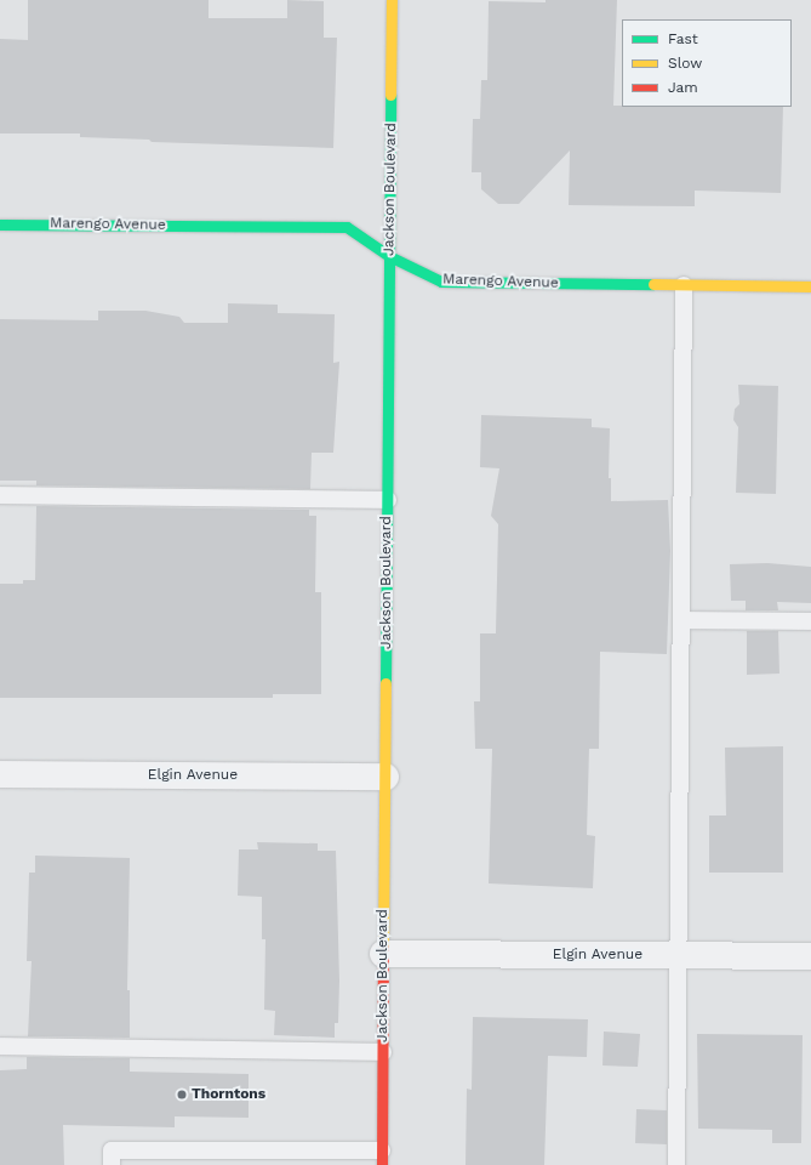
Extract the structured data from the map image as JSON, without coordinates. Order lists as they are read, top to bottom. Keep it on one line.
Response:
{"streets":{"street":["Jackson Boulevard","Marengo Avenue","Elgin Avenue"]},"crossings":[["Jackson Boulevard","Marengo Avenue"],["Jackson Boulevard","Elgin Avenue"]],"places":["Thorntons"],"legend":["Fast","Slow","Jam"]}
